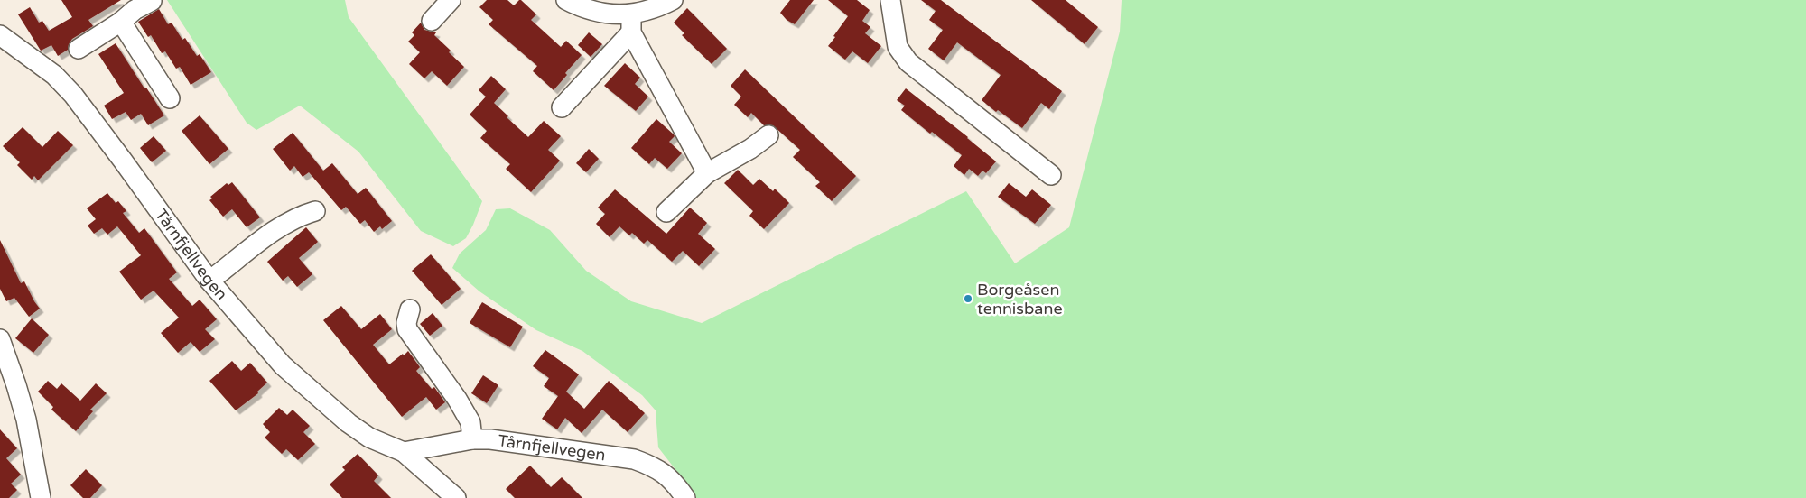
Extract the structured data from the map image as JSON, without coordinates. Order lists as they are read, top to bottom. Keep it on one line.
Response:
{"streets":{"street":["Tårnfjellvegen"]},"places":["Borgeåsen tennisbane"]}
